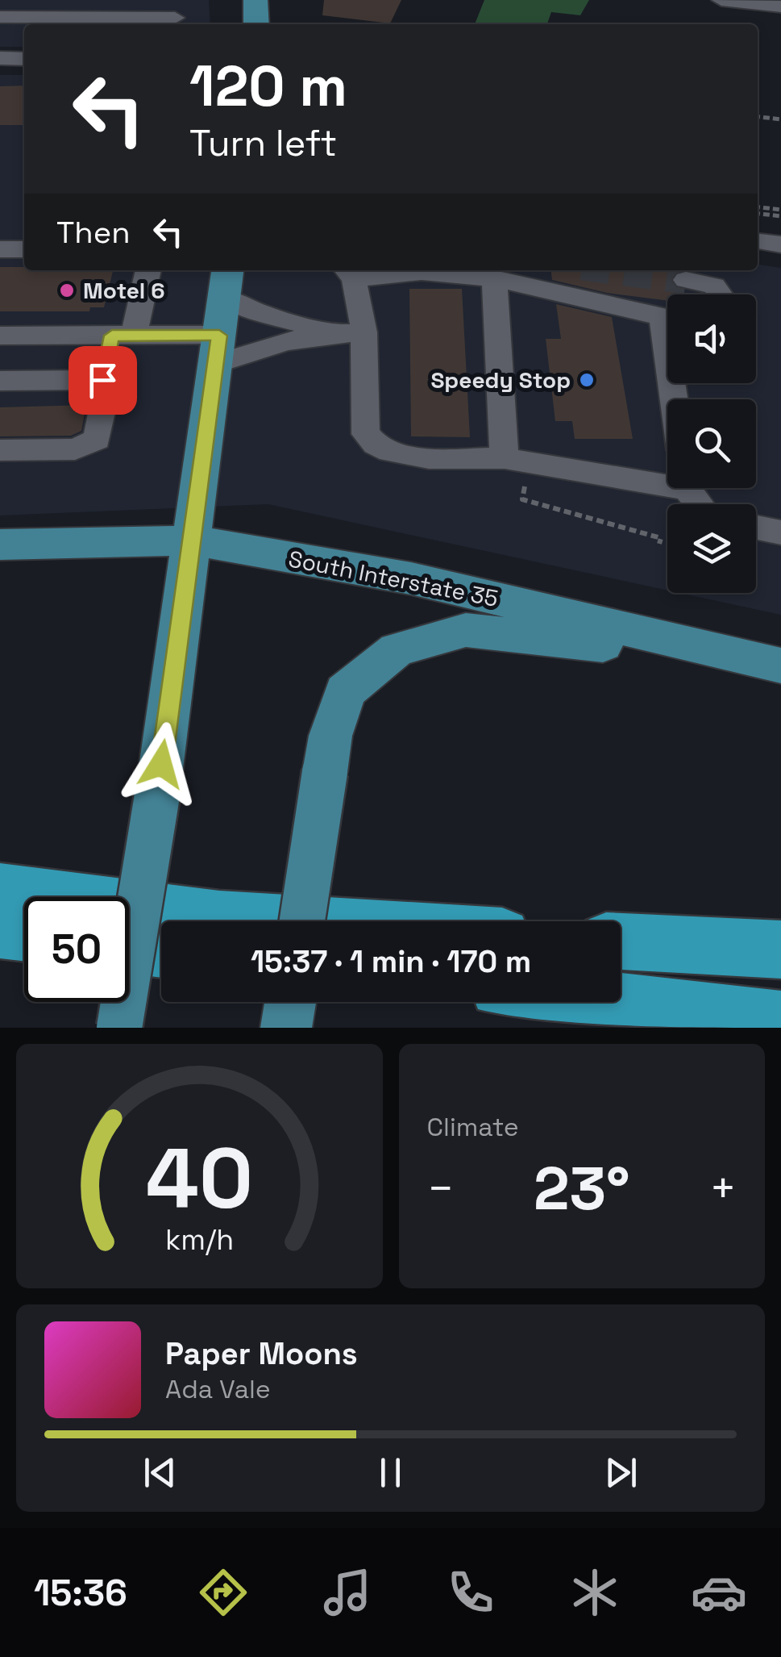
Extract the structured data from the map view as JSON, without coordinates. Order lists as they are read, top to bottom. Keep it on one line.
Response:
{"streets":{"main road":["South Interstate 35"]},"places":["Motel 6","Speedy Stop"],"page":{"turn":["120 m","Turn left"],"then":"Then","limit":"50","trip":"15:37 · 1 min · 170 m","tile":"Climate","heat":["−","23°","+"],"song":["Paper Moons","Ada Vale"],"tabs":"15:36","gauge":["40","km/h"]}}
